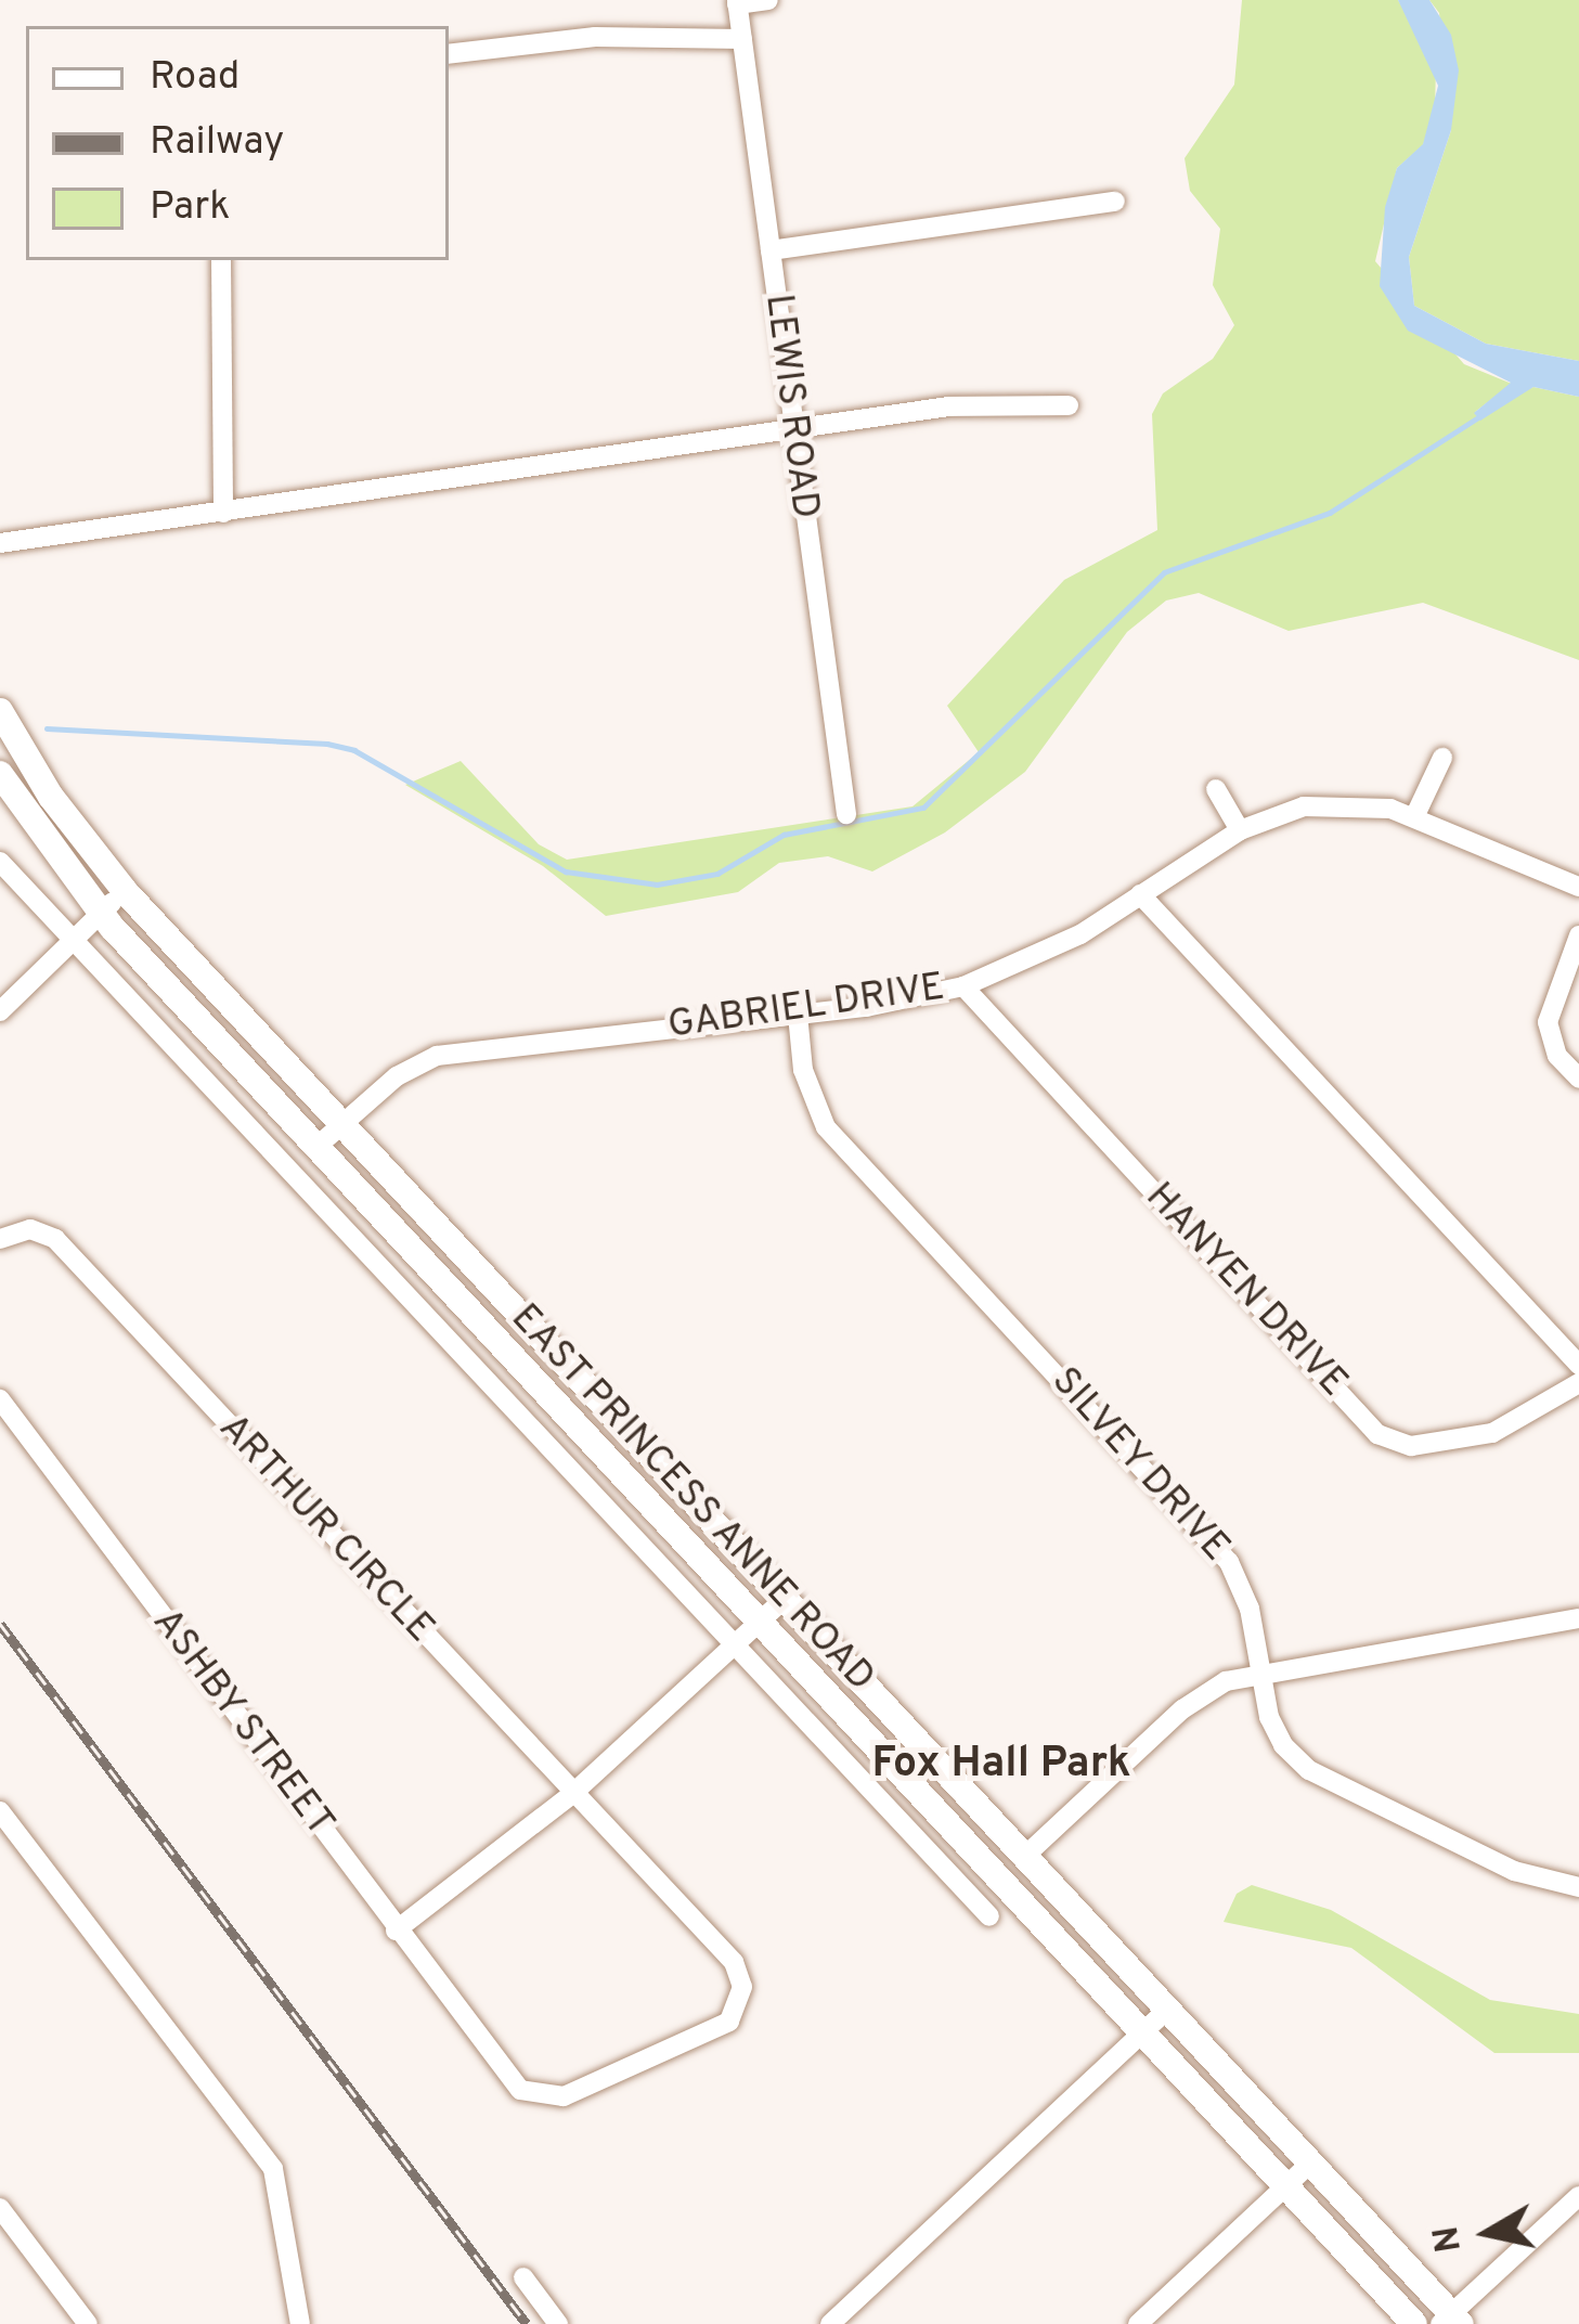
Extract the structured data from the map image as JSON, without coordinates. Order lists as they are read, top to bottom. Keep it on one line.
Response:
{"streets":{"main road":["EAST PRINCESS ANNE ROAD"],"street":["LEWIS ROAD","GABRIEL DRIVE","HANYEN DRIVE","SILVEY DRIVE","ARTHUR CIRCLE","ASHBY STREET"]},"crossings":[["GABRIEL DRIVE","HANYEN DRIVE"],["GABRIEL DRIVE","SILVEY DRIVE"],["GABRIEL DRIVE","EAST PRINCESS ANNE ROAD"],["ARTHUR CIRCLE","ASHBY STREET"]],"districts":["Fox Hall Park"],"legend":["Road","Railway","Park"],"north":"left"}
